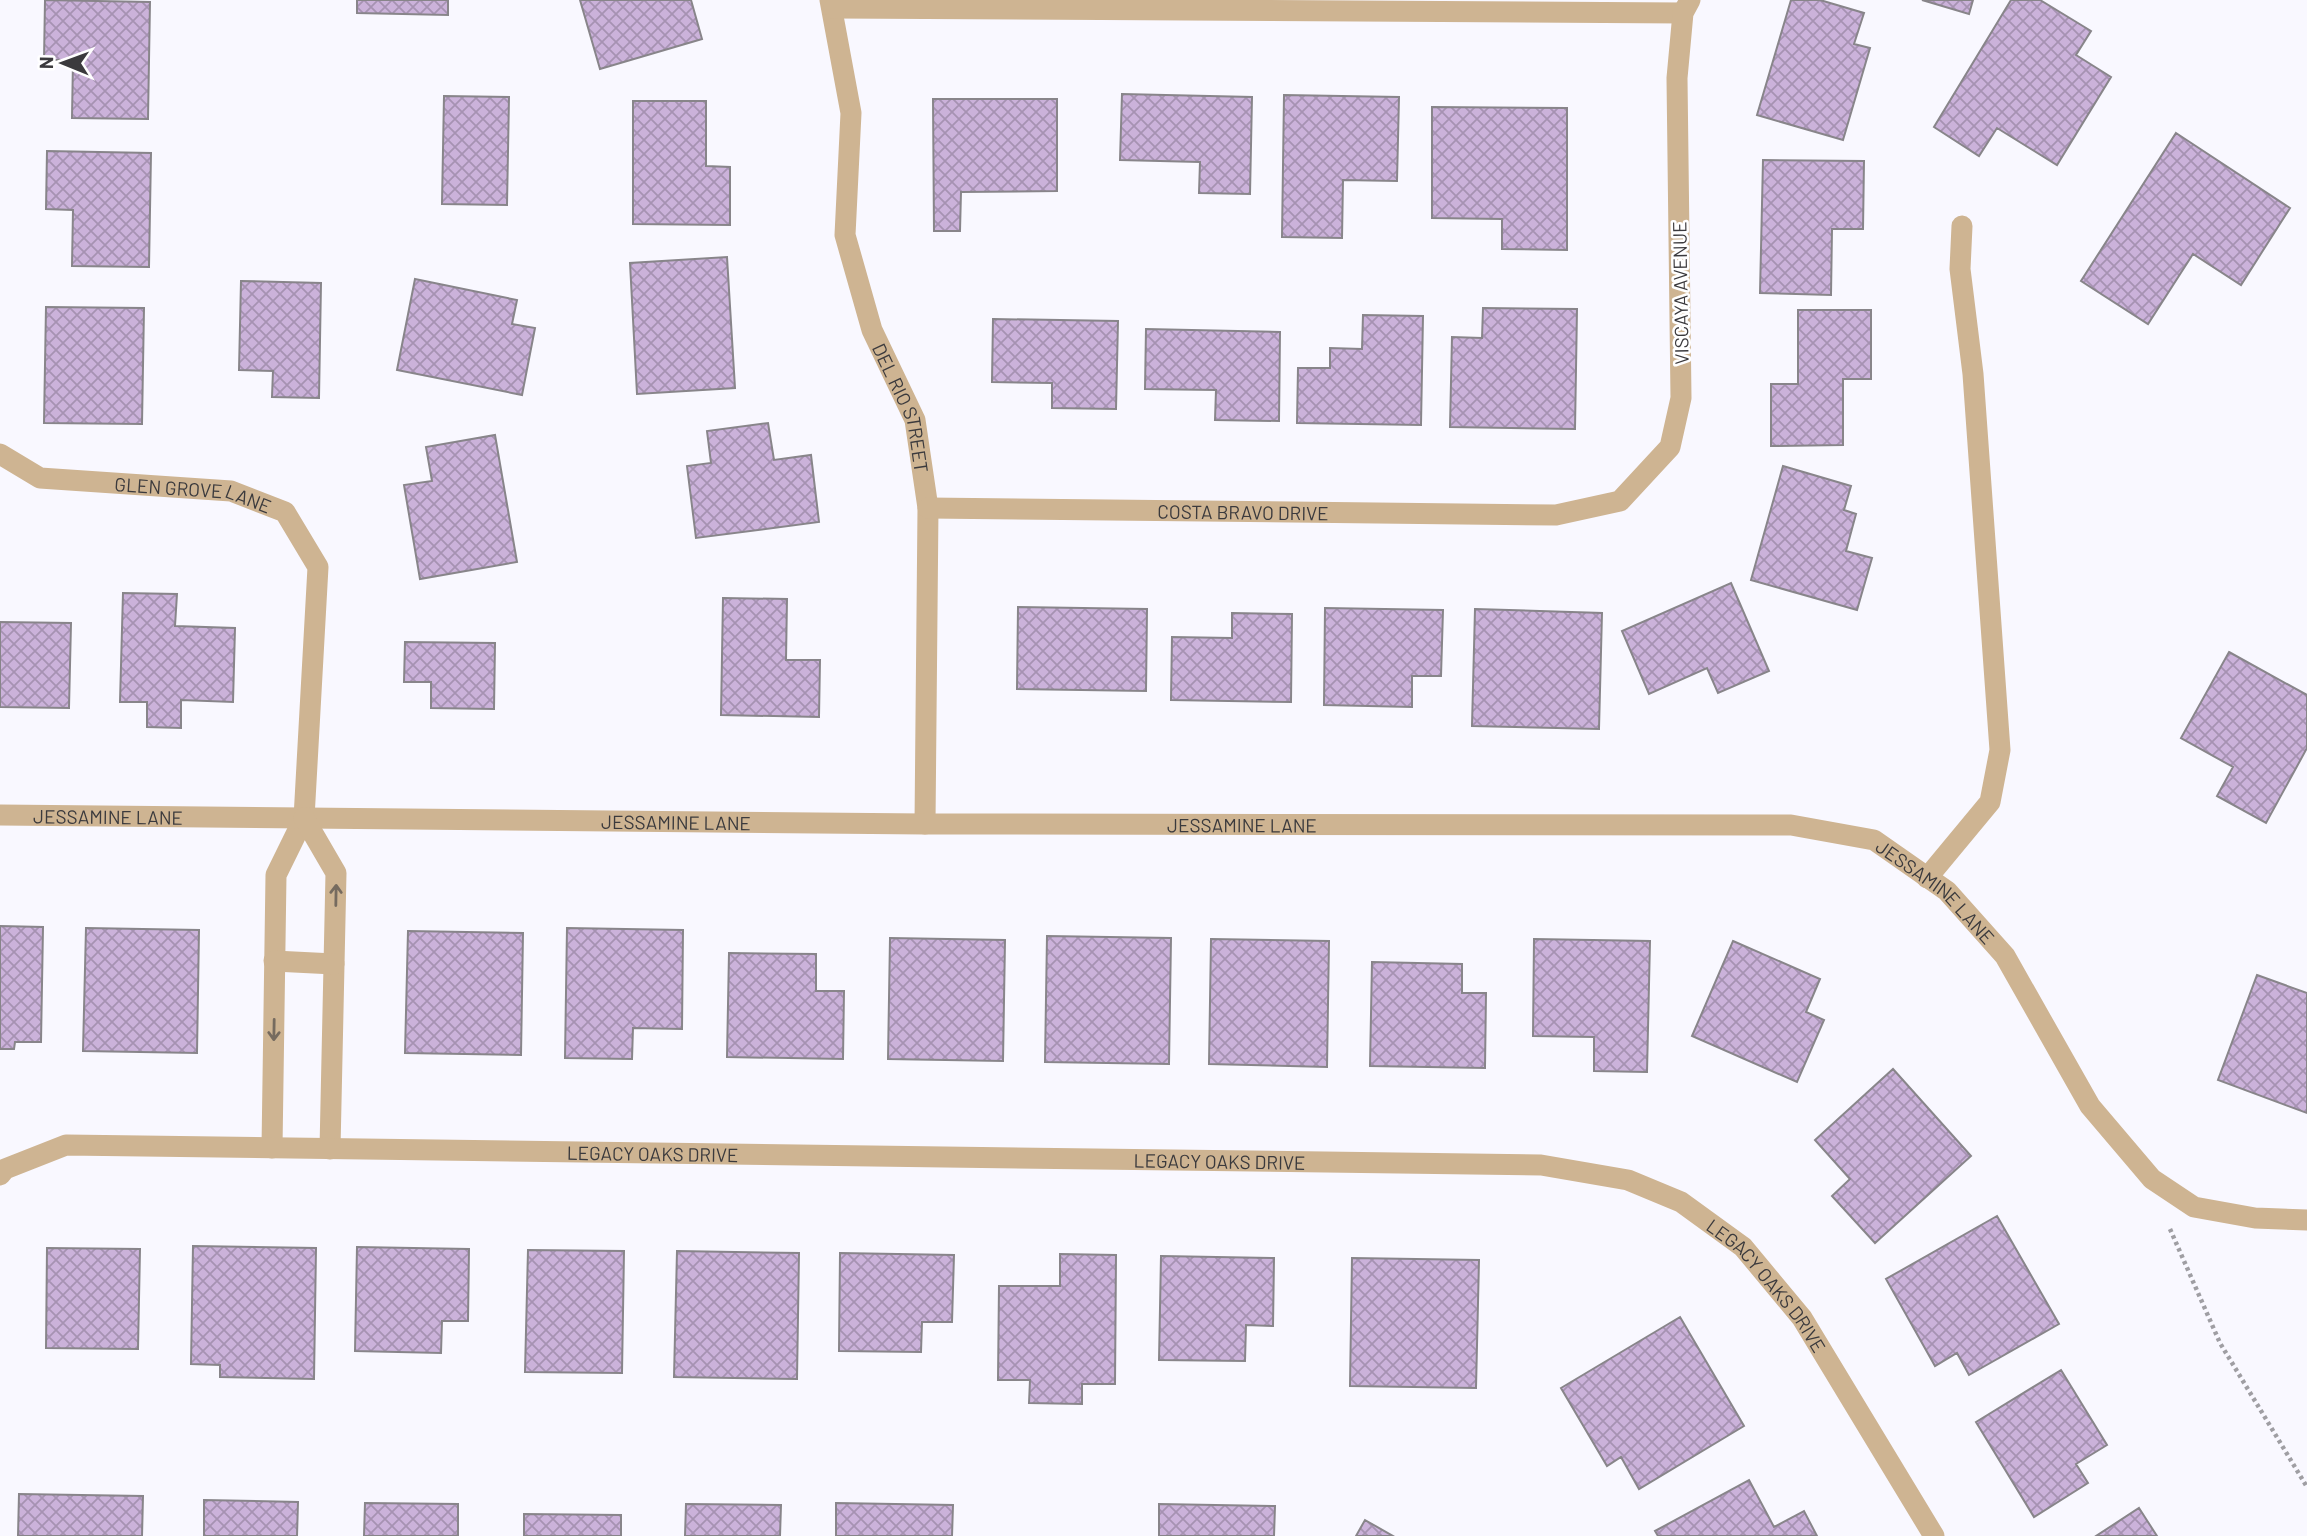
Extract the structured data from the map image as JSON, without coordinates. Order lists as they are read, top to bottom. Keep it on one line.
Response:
{"streets":{"street":["VISCAYA AVENUE","DEL RIO STREET","GLEN GROVE LANE","COSTA BRAVO DRIVE","JESSAMINE LANE","LEGACY OAKS DRIVE"]},"crossings":[["VISCAYA AVENUE","COSTA BRAVO DRIVE"],["DEL RIO STREET","COSTA BRAVO DRIVE"],["DEL RIO STREET","JESSAMINE LANE"],["GLEN GROVE LANE","JESSAMINE LANE"]],"north":"left"}
